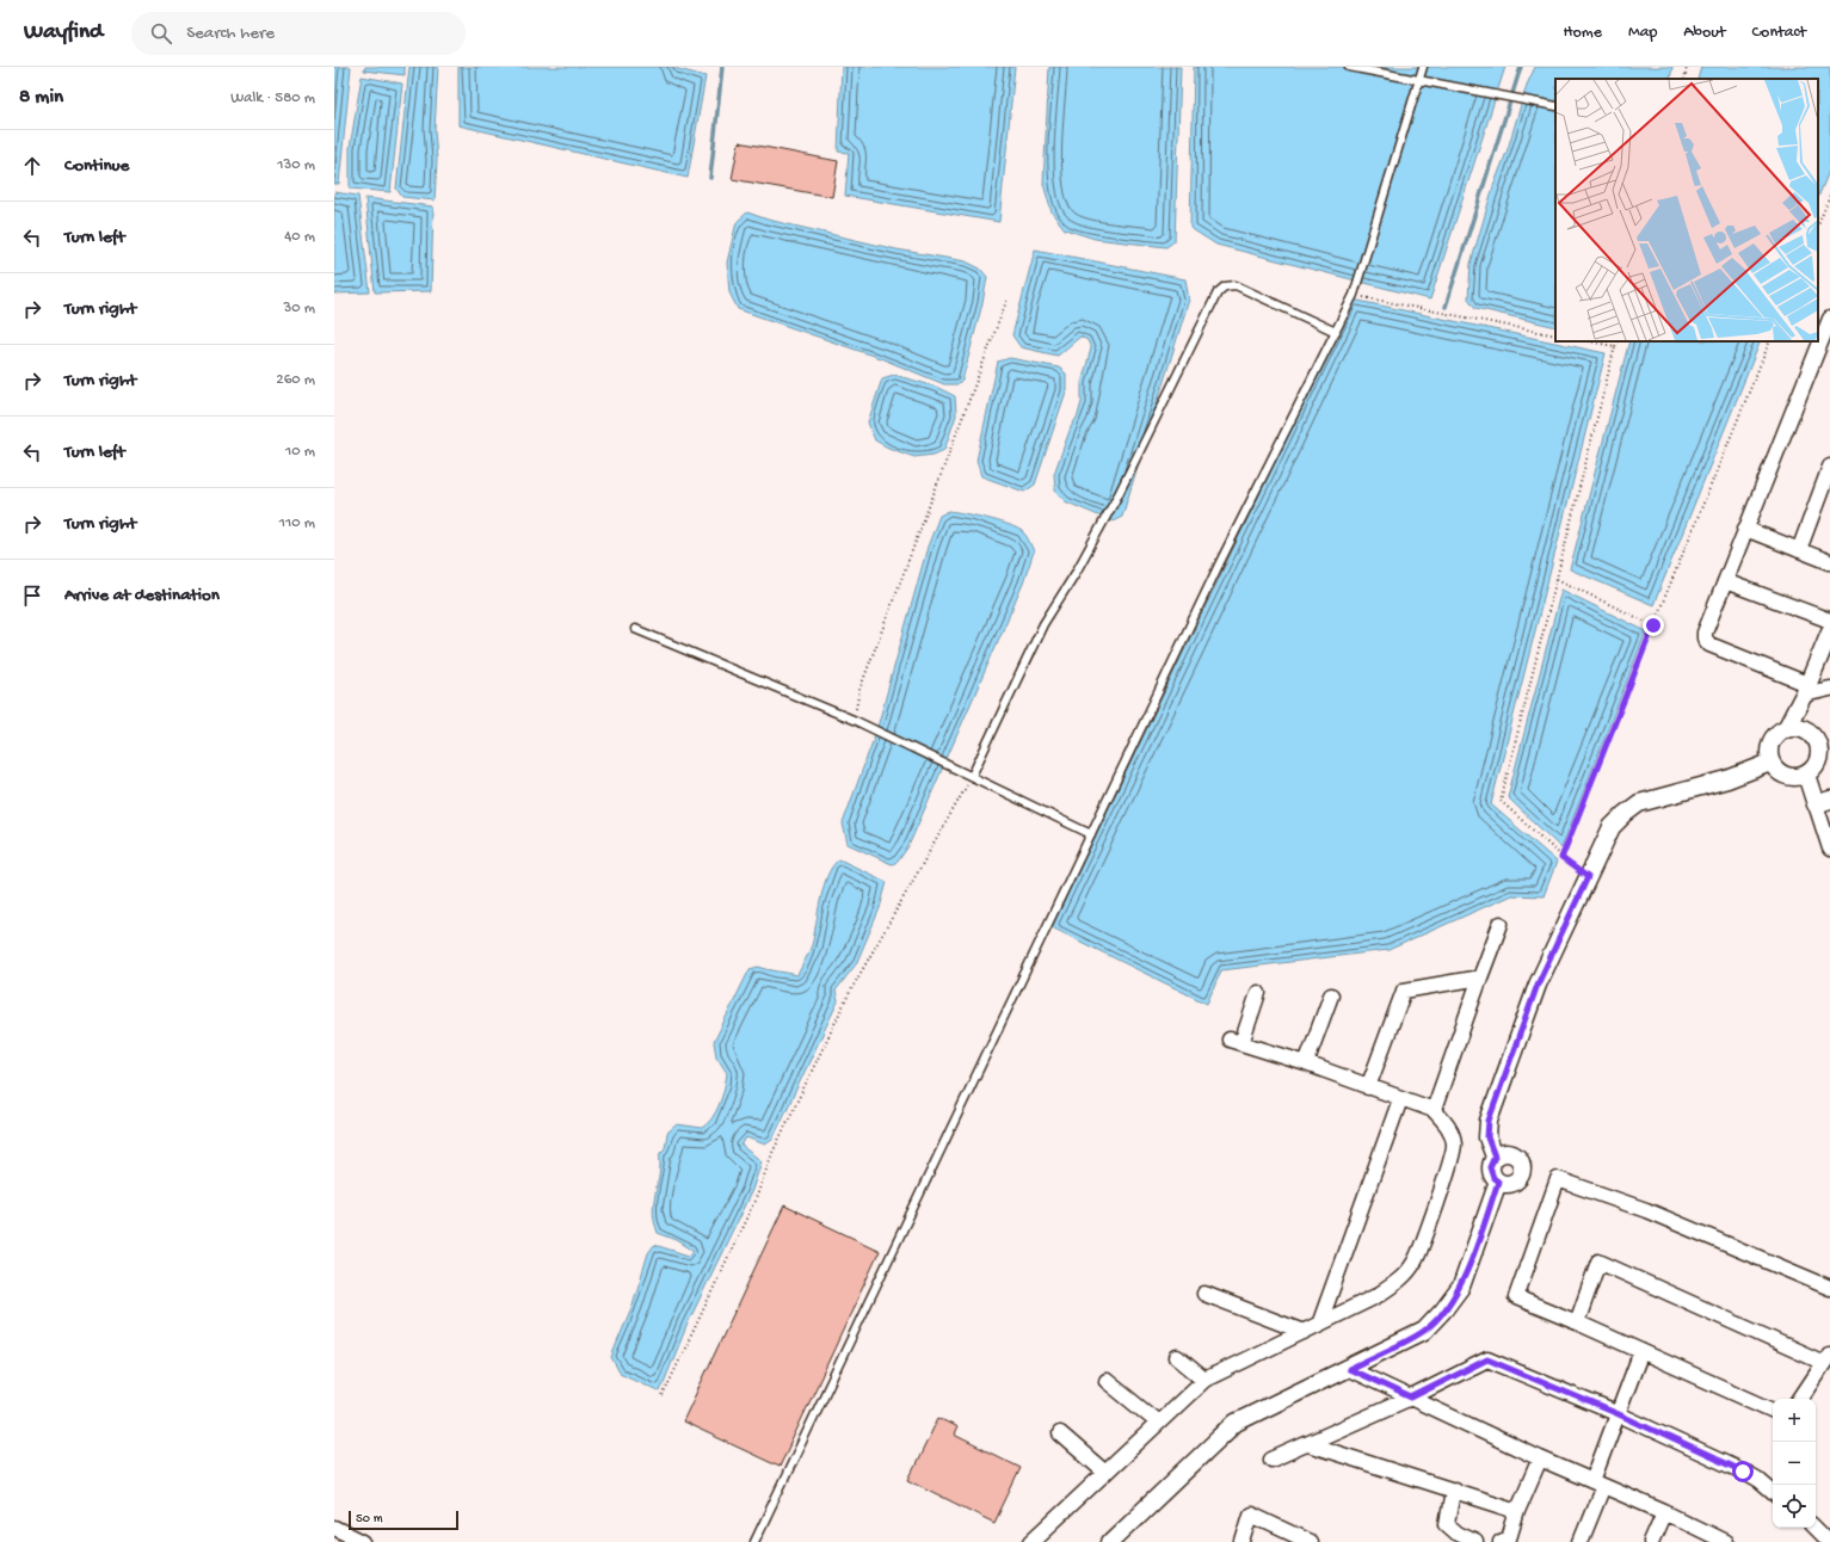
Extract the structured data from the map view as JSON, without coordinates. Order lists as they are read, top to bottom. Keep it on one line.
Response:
{"scale_bar":"50 m","page":{"header":"Wayfind","search":"Search here","nav":["Home","Map","About","Contact"],"heading":["8 min","Walk · 580 m"],"list":[["Continue","130 m"],["Turn left","40 m"],["Turn right","30 m"],["Turn right","260 m"],["Turn left","10 m"],["Turn right","110 m"],"Arrive at destination"],"map_buttons":["+","−"],"scale":"50 m"}}
